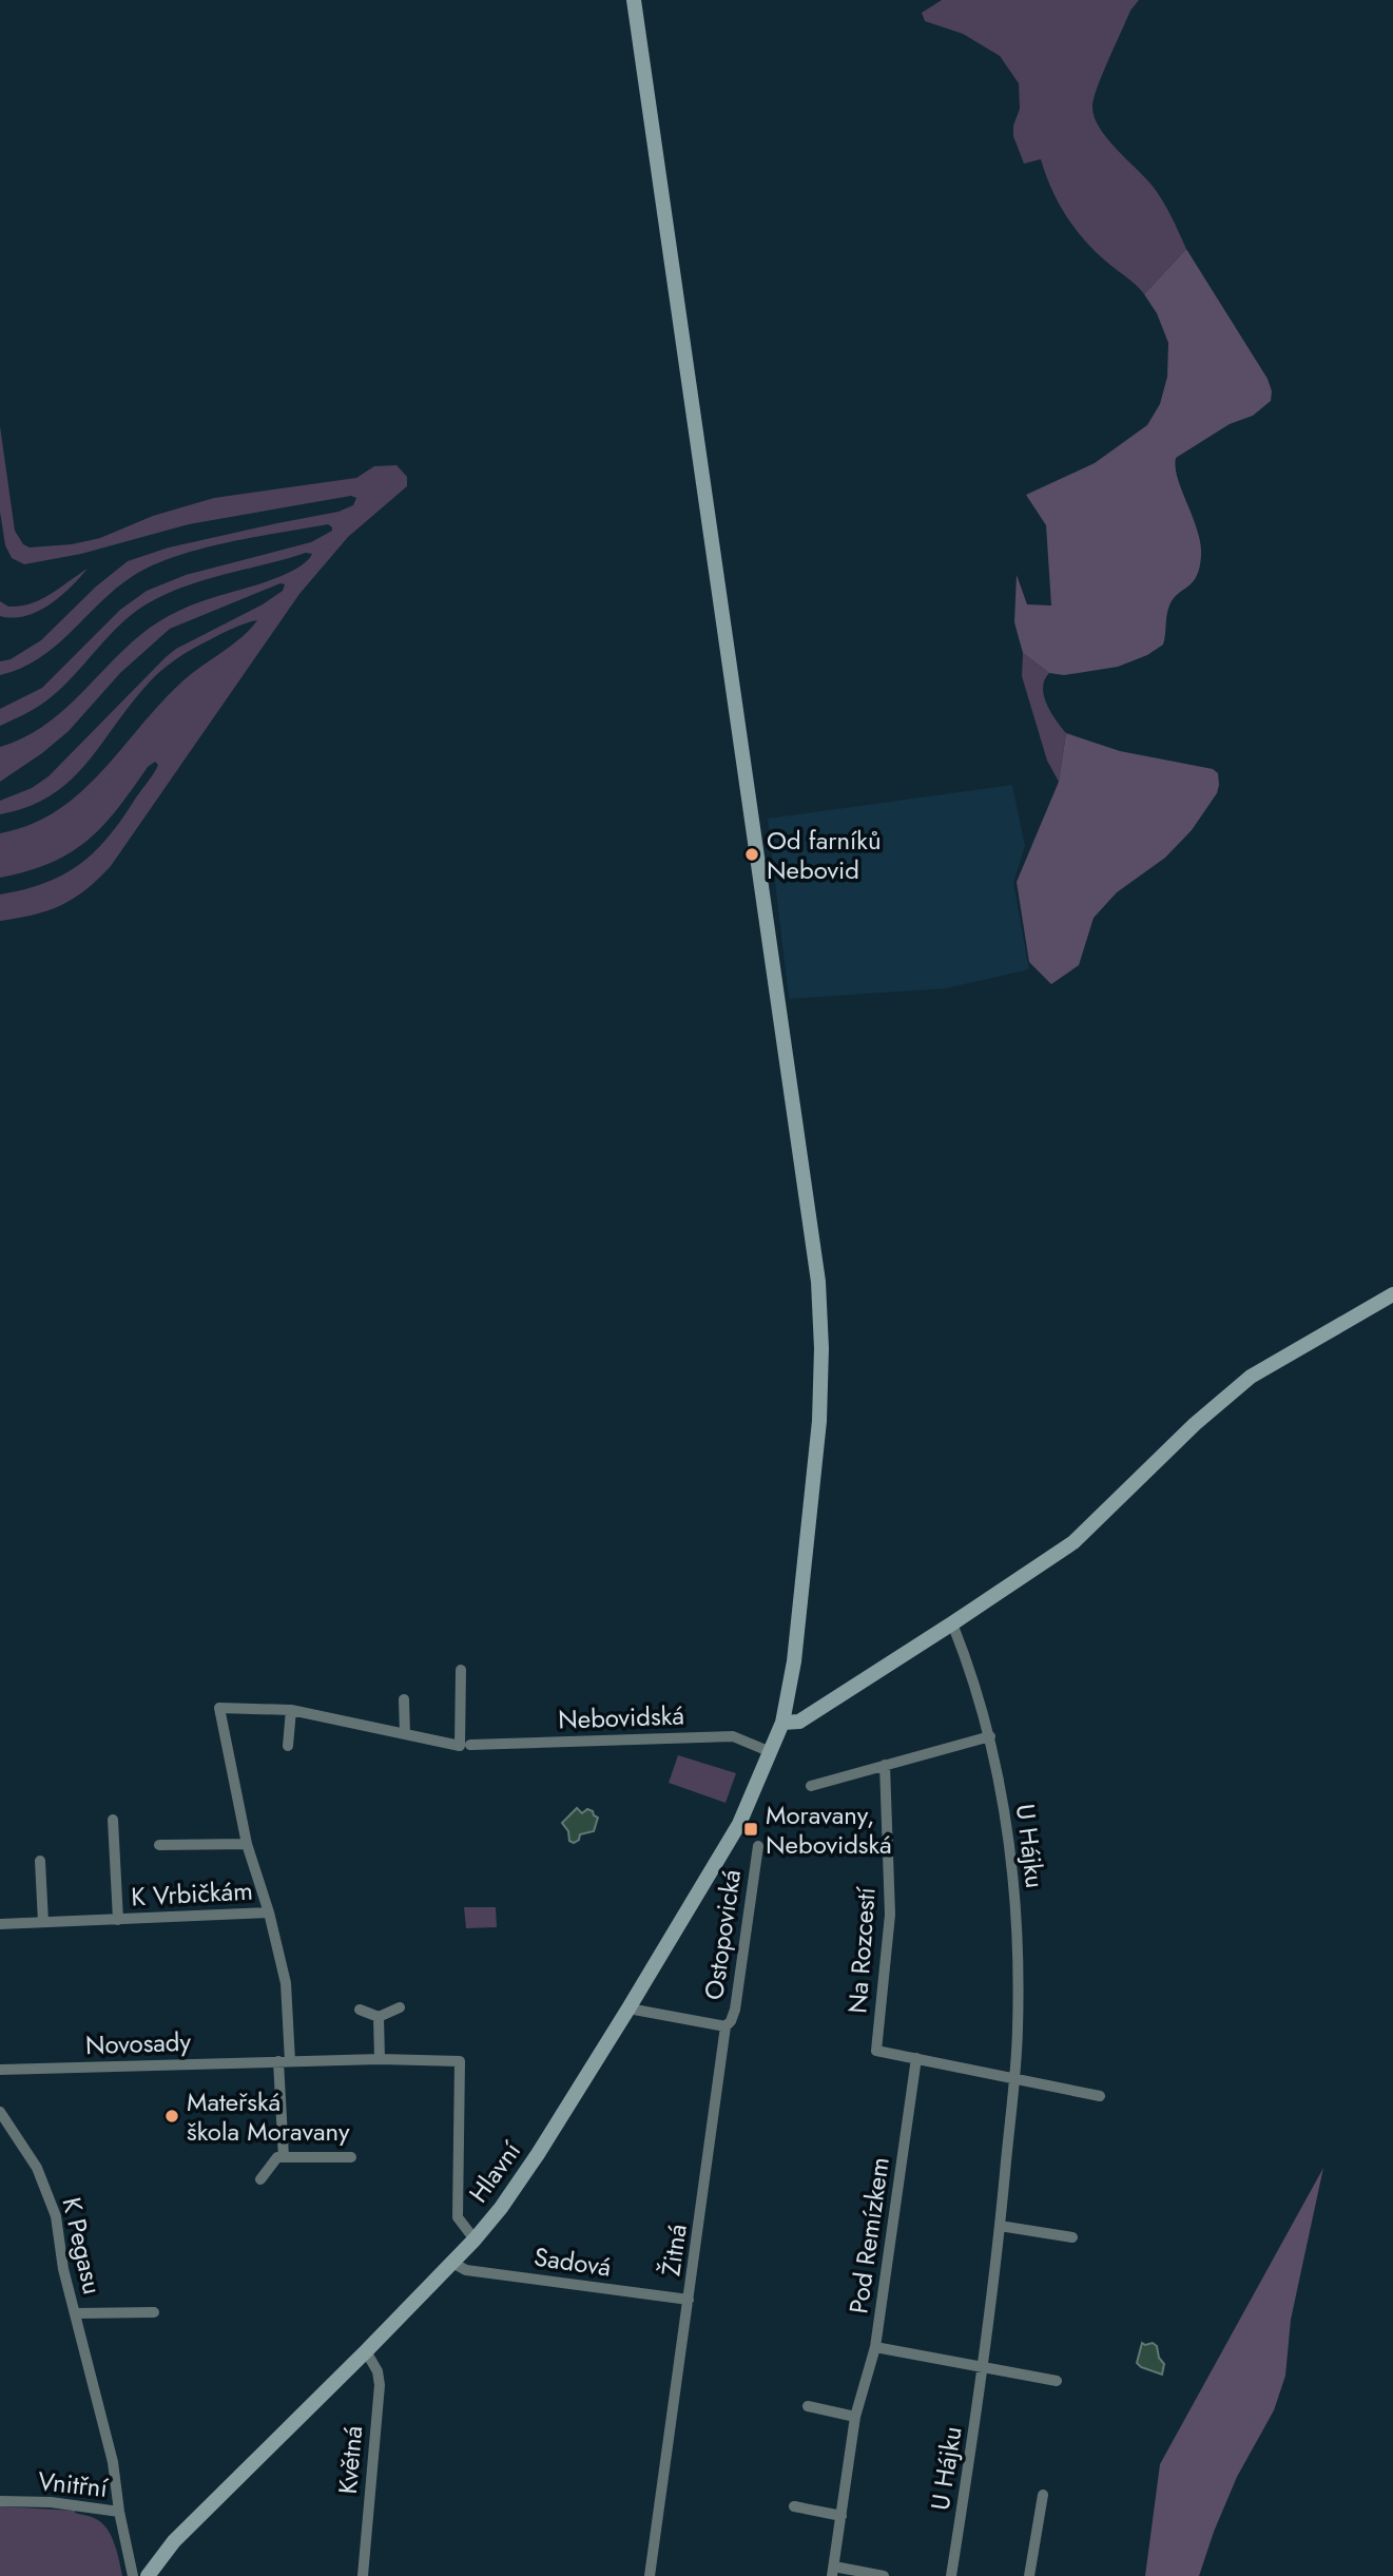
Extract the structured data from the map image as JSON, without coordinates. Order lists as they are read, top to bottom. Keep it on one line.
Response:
{"streets":{"street":["Nebovidská","U Hájku","K Vrbičkám","Ostopovická","Na Rozcestí","Novosady","Hlavní","Pod Remízkem","K Pegasu","Žitná","Sadová","Květná","Vnitřní"]},"crossings":[["Nebovidská","Hlavní"],["K Vrbičkám","Novosady"],["Ostopovická","Žitná"],["Na Rozcestí","Pod Remízkem"],["Novosady","Hlavní"],["Hlavní","Sadová"],["Hlavní","Květná"],["K Pegasu","Vnitřní"],["Žitná","Sadová"]],"places":{"other":["Od farníků Nebovid","Mateřská škola Moravany"],"transit":["Moravany, Nebovidská"]}}
